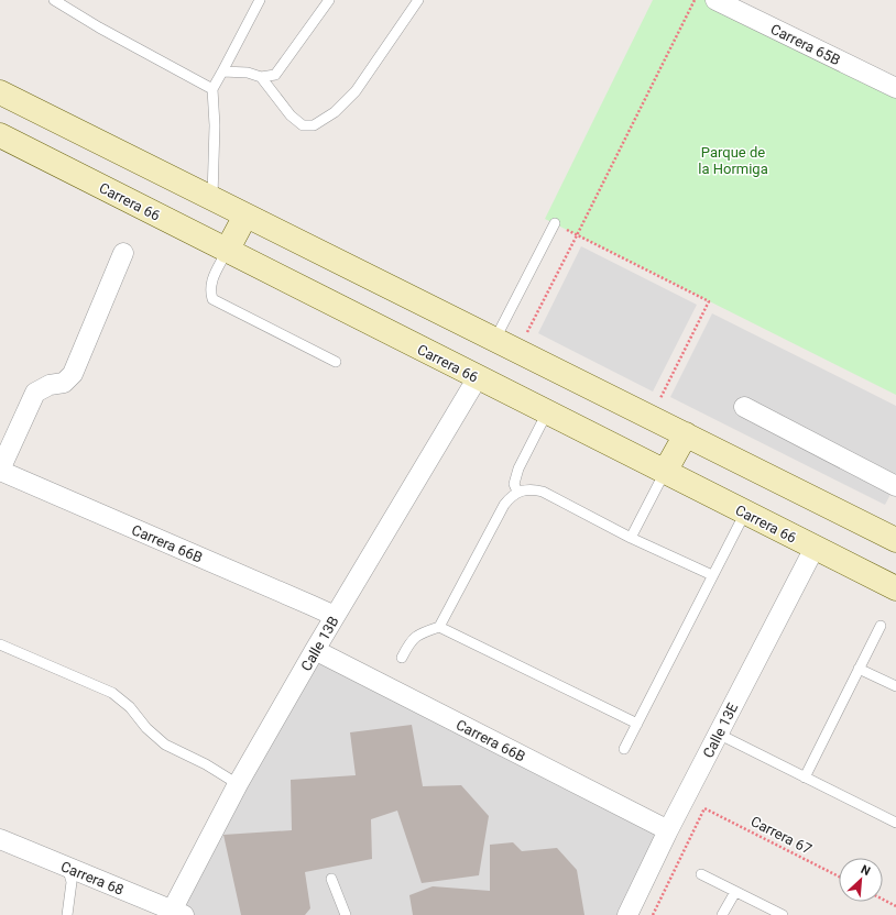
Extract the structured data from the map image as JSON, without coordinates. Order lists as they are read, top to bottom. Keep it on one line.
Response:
{"streets":{"main road":["Carrera 66"],"street":["Carrera 65B","Carrera 66B","Calle 13B","Calle 13E","Carrera 68"],"path":["Carrera 67"]},"crossings":[["Carrera 66","Calle 13B"],["Carrera 66","Calle 13E"],["Carrera 66B","Calle 13B"],["Carrera 66B","Calle 13E"],["Calle 13B","Carrera 68"]],"parks":["Parque de la Hormiga"],"north":"top right"}
